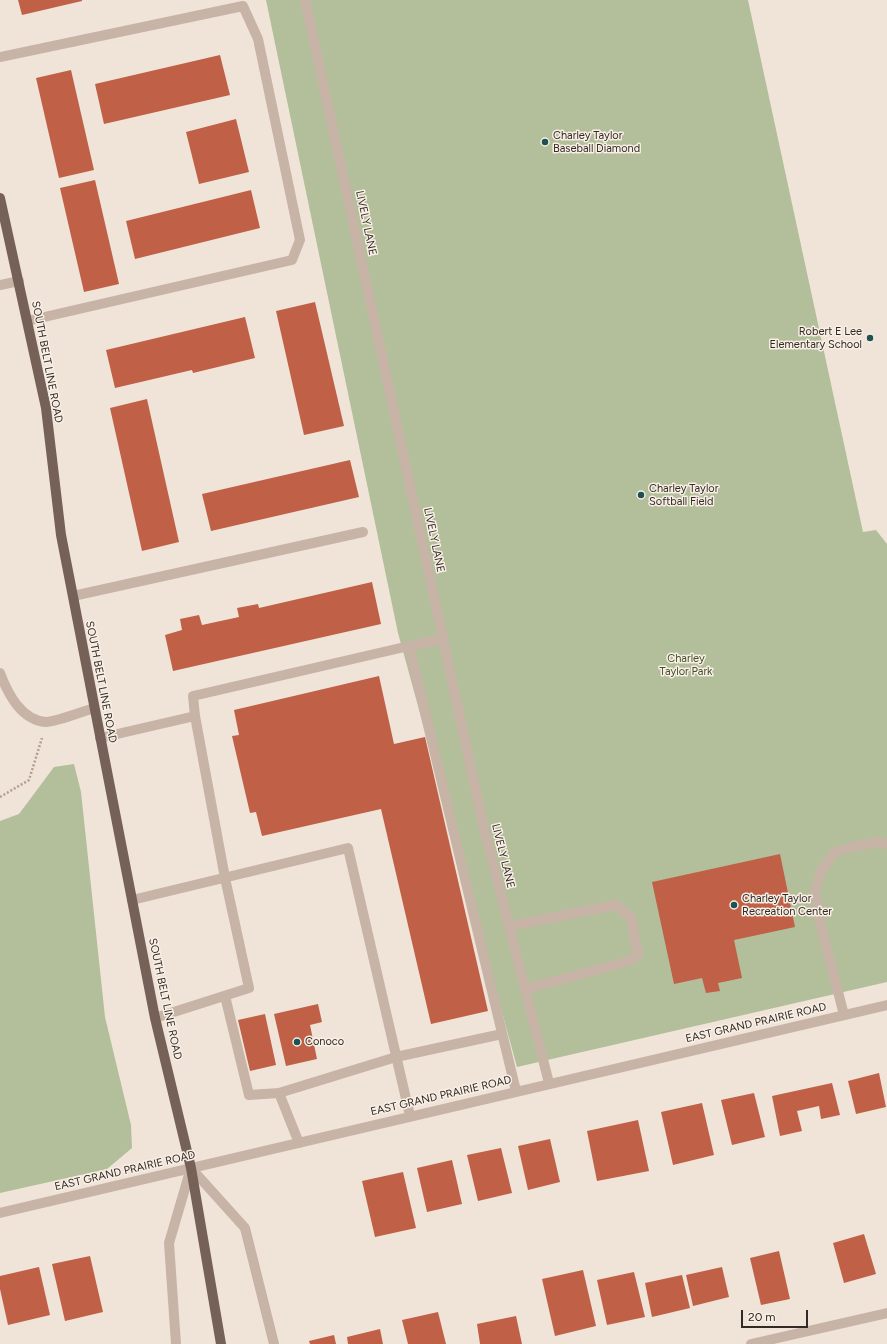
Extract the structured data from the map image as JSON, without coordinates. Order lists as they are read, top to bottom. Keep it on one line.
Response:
{"streets":{"main road":["SOUTH BELT LINE ROAD"],"street":["LIVELY LANE","EAST GRAND PRAIRIE ROAD"]},"crossings":[["LIVELY LANE","EAST GRAND PRAIRIE ROAD"],["SOUTH BELT LINE ROAD","EAST GRAND PRAIRIE ROAD"]],"parks":["Charley Taylor Park"],"places":["Charley Taylor Baseball Diamond","Robert E Lee Elementary School","Charley Taylor Softball Field","Charley Taylor Recreation Center","Conoco"],"scale_bar":"20 m"}
